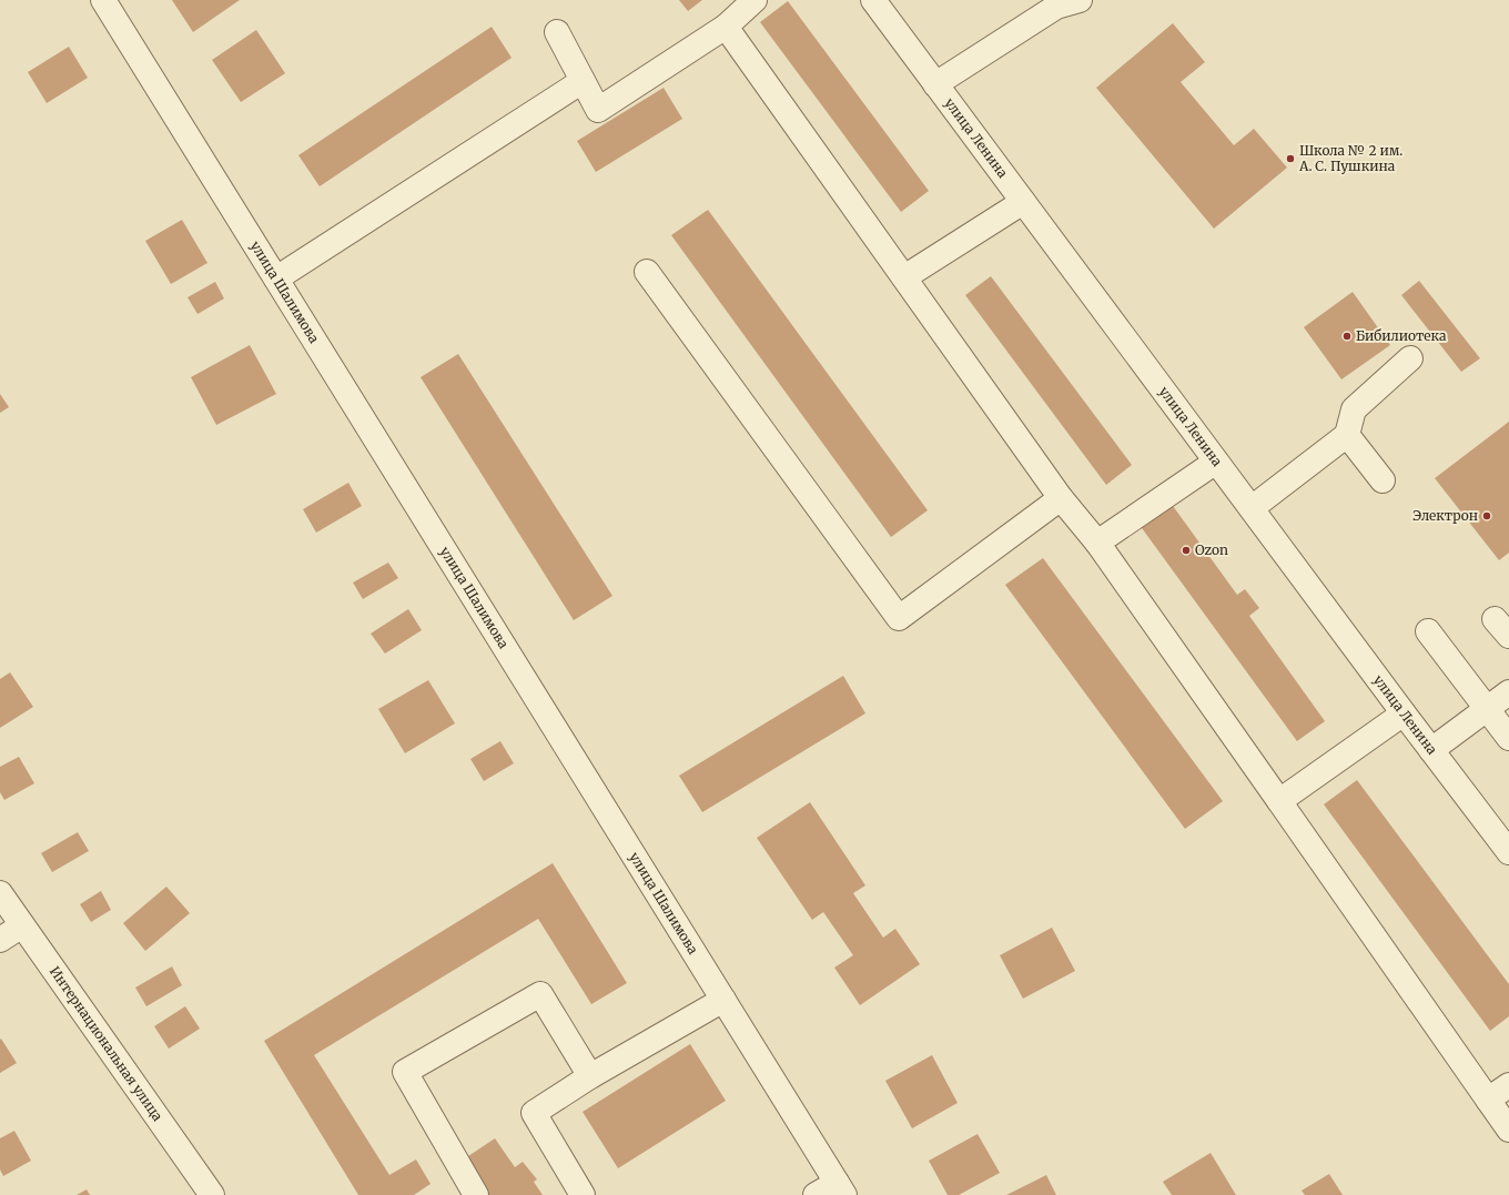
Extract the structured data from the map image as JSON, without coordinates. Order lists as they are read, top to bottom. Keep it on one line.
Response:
{"streets":{"street":["улица Ленина","улица Шалимова","Интернациональная улица"]},"places":["Школа № 2 им. А. С. Пушкина","Бибилиотека","Электрон","Ozon"]}
